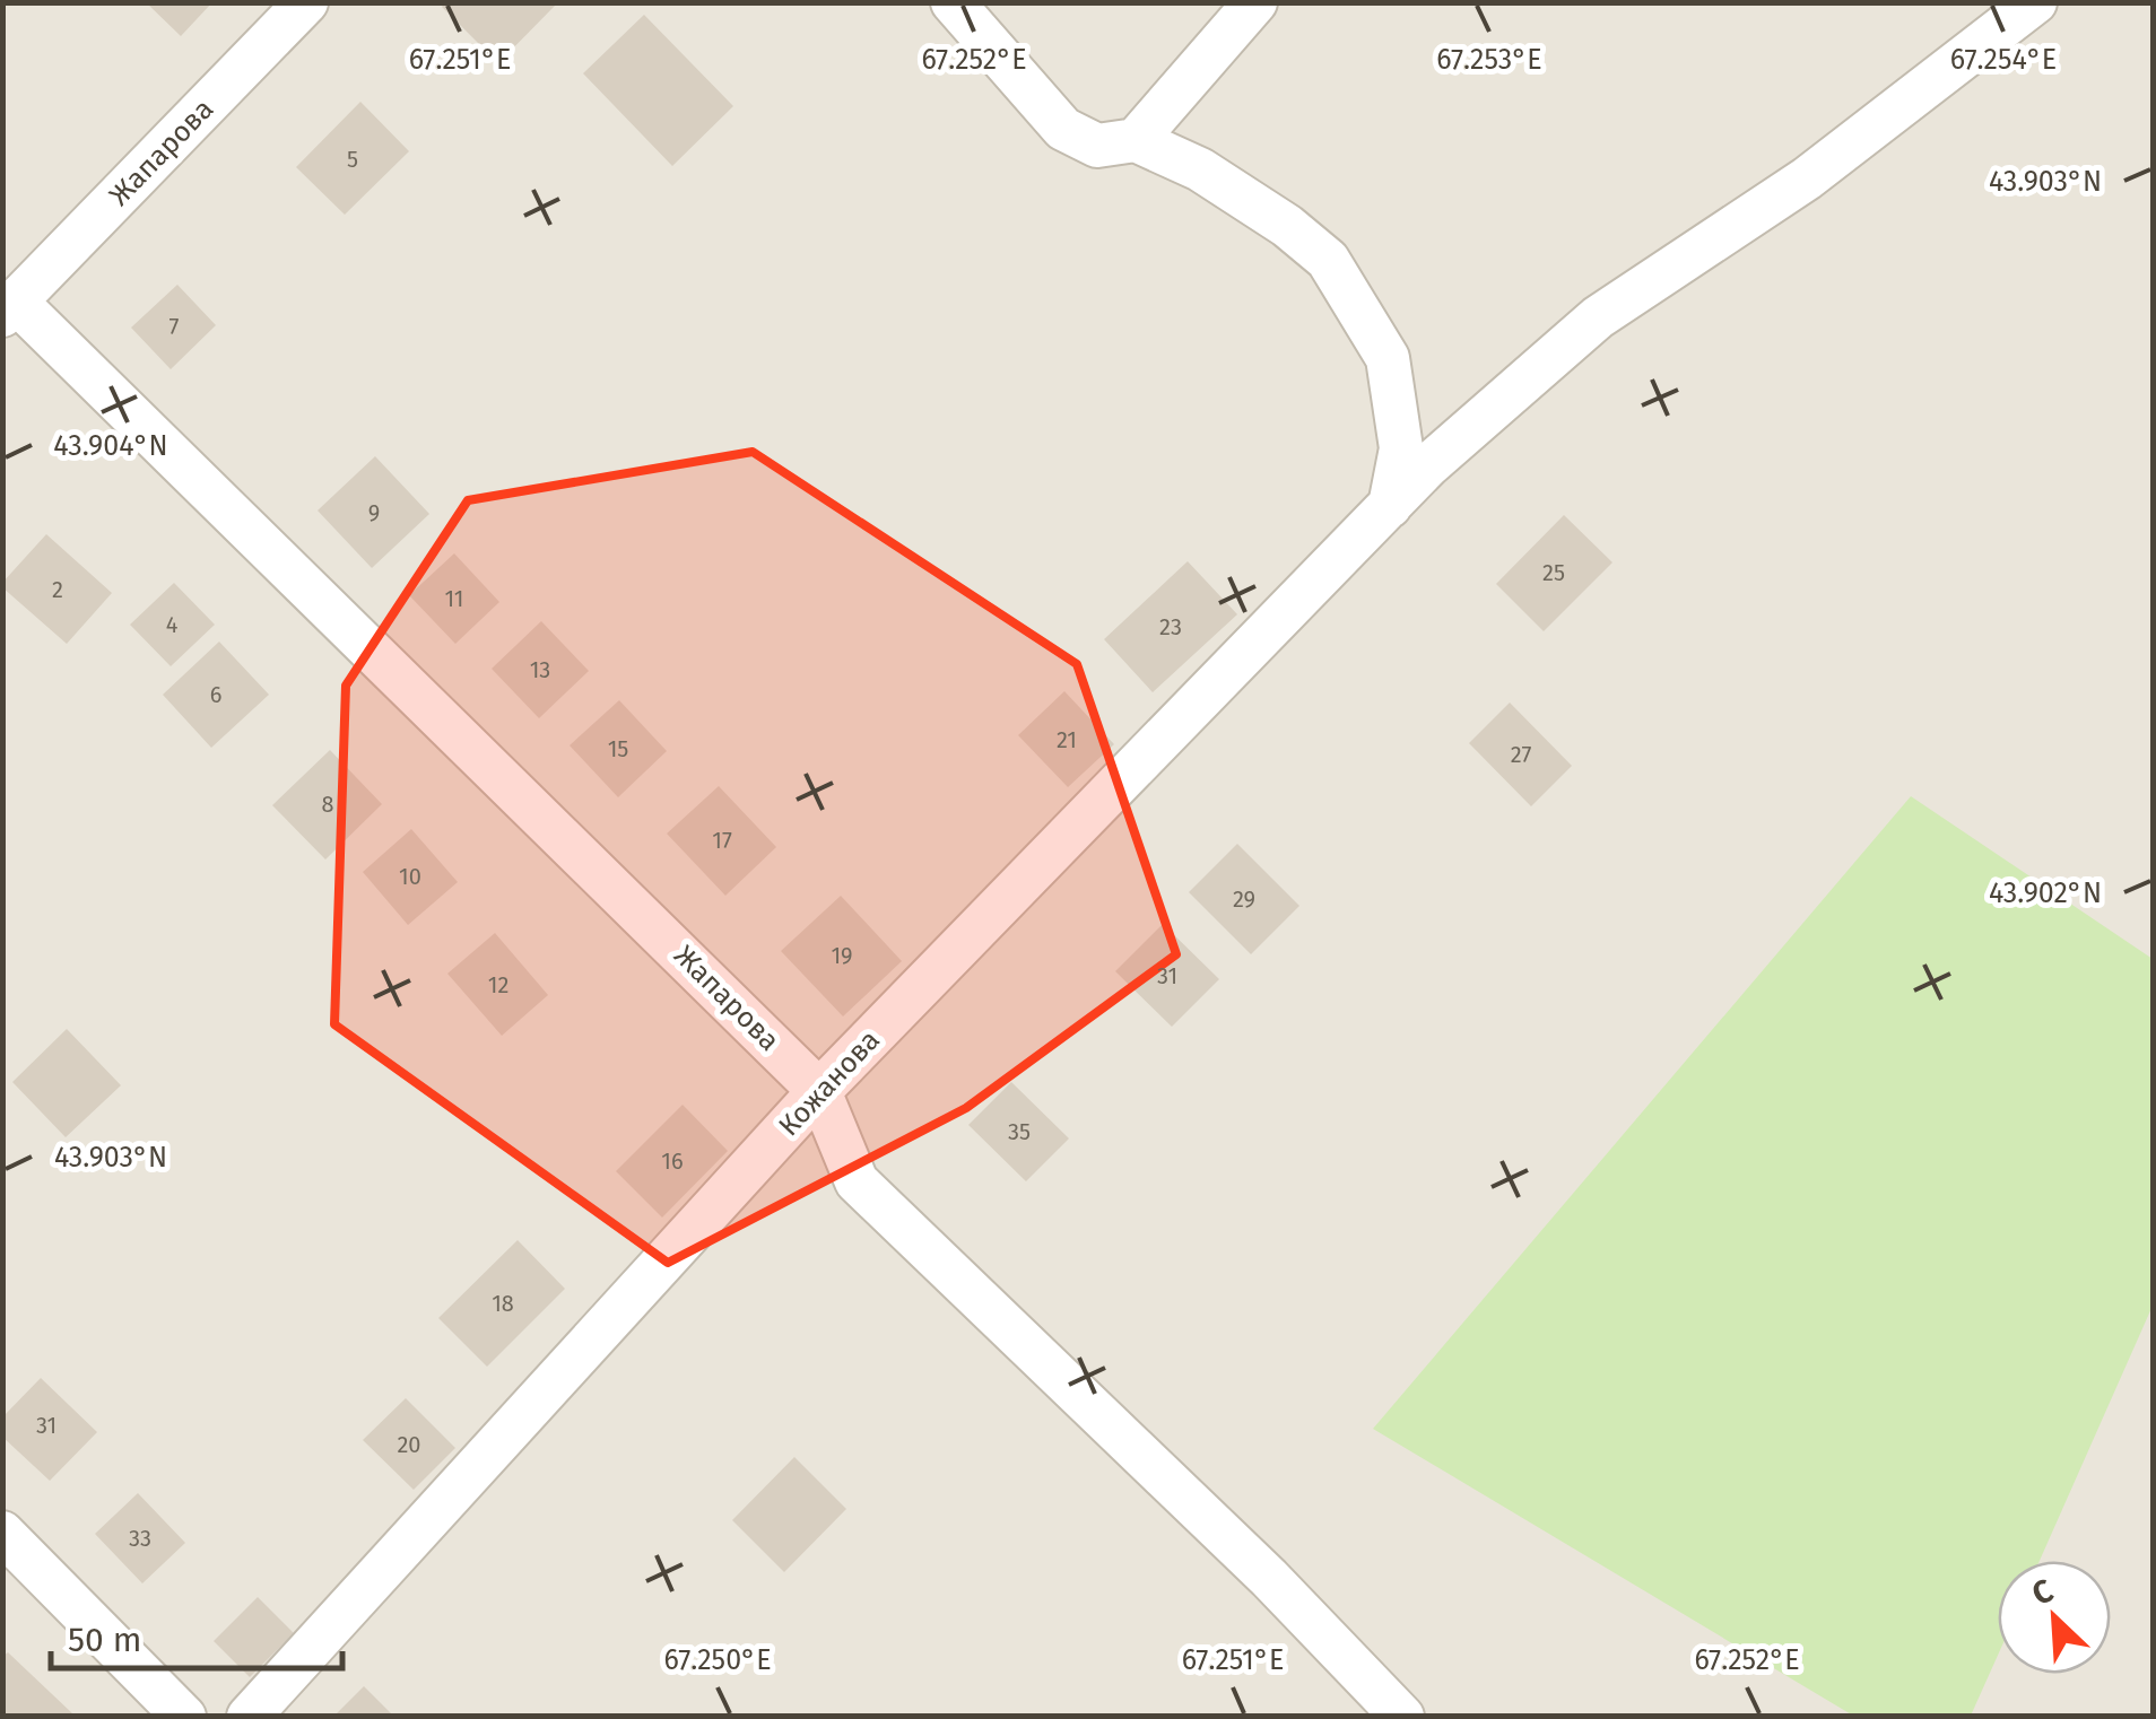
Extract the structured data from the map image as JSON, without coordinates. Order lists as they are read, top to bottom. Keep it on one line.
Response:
{"streets":{"street":["Жапарова","Кожанова"]},"crossings":[["Жапарова","Кожанова"]],"house_numbers":["5","7","9","25","2","11","4","23","13","6","21","15","27","8","17","10","29","19","31","12","35","16","18","31","20","33"],"scale_bar":"50 m","north":"top left","coordinates":["67.253°E","67.254°E","67.251°E","67.252°E","43.903°N","43.904°N","43.902°N","67.250°E"]}
